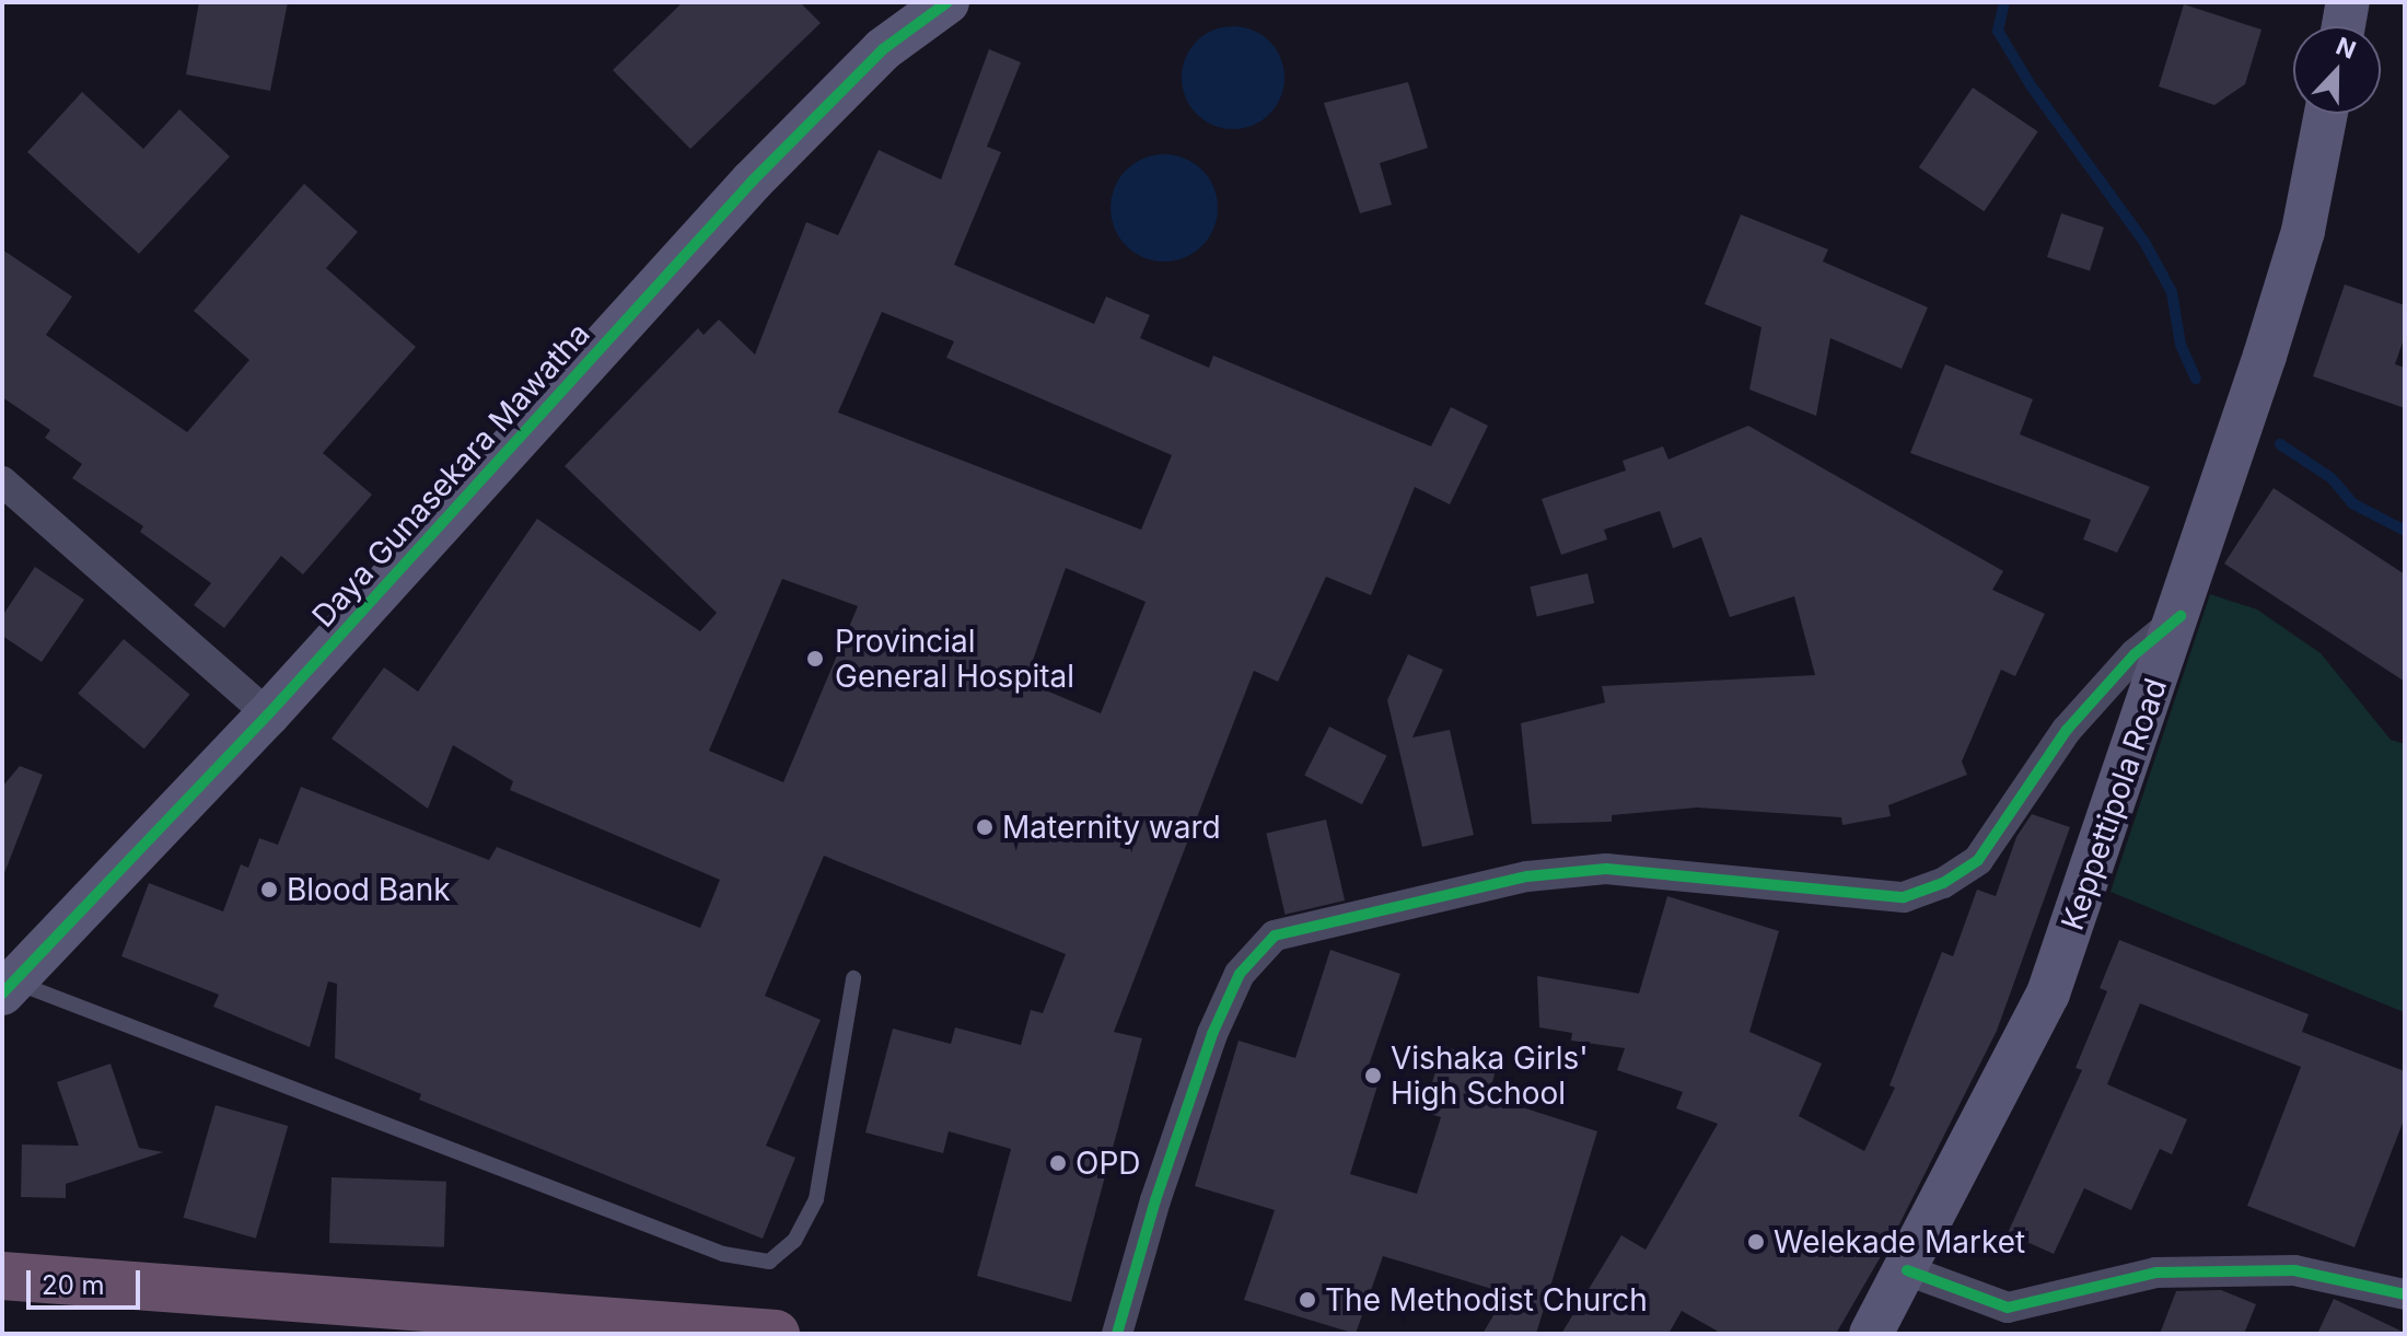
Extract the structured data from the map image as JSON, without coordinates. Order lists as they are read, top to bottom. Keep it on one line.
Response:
{"streets":{"main road":["Daya Gunasekara Mawatha","Keppettipola Road"]},"places":["Provincial General Hospital","Maternity ward","Blood Bank","Vishaka Girls' High School","OPD","Welekade Market","The Methodist Church"],"scale_bar":"20 m","north":"top"}
